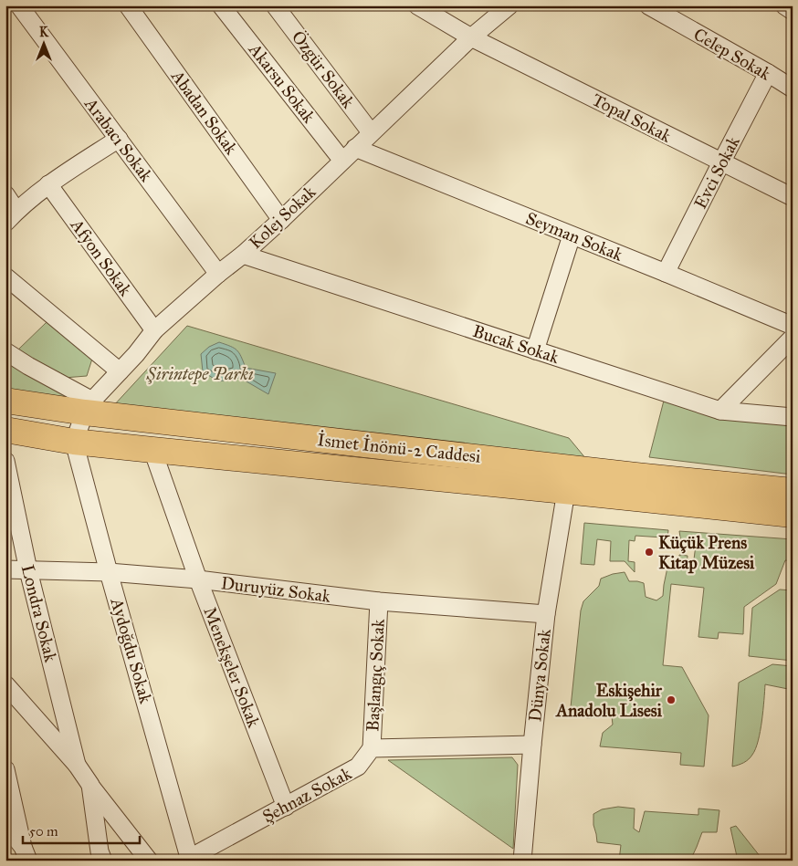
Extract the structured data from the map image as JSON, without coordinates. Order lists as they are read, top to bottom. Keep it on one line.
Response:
{"streets":{"main road":["İsmet İnönü-2 Caddesi"],"street":["Celep Sokak","Özgür Sokak","Akarsu Sokak","Abadan Sokak","Topal Sokak","Arabacı Sokak","Evci Sokak","Kolej Sokak","Seyman Sokak","Afyon Sokak","Bucak Sokak","Duruyüz Sokak","Londra Sokak","Aydoğdu Sokak","Menekşeler Sokak","Başlangıç Sokak","Dünya Sokak","Şehnaz Sokak"]},"crossings":[["Celep Sokak","Evci Sokak"],["Özgür Sokak","Kolej Sokak"],["Akarsu Sokak","Kolej Sokak"],["Abadan Sokak","Kolej Sokak"],["Topal Sokak","Evci Sokak"],["Topal Sokak","Kolej Sokak"],["Arabacı Sokak","Kolej Sokak"],["Evci Sokak","Seyman Sokak"],["Kolej Sokak","Seyman Sokak"],["Kolej Sokak","Afyon Sokak"],["Kolej Sokak","Bucak Sokak"],["Kolej Sokak","İsmet İnönü-2 Caddesi"],["Kolej Sokak","Aydoğdu Sokak"],["İsmet İnönü-2 Caddesi","Aydoğdu Sokak"],["İsmet İnönü-2 Caddesi","Menekşeler Sokak"],["İsmet İnönü-2 Caddesi","Dünya Sokak"],["Duruyüz Sokak","Londra Sokak"],["Duruyüz Sokak","Aydoğdu Sokak"],["Duruyüz Sokak","Menekşeler Sokak"],["Duruyüz Sokak","Başlangıç Sokak"],["Duruyüz Sokak","Dünya Sokak"],["Aydoğdu Sokak","Şehnaz Sokak"],["Menekşeler Sokak","Şehnaz Sokak"],["Başlangıç Sokak","Şehnaz Sokak"]],"parks":["Şirintepe Parkı"],"places":["Küçük Prens Kitap Müzesi","Eskişehir Anadolu Lisesi"],"scale_bar":"50 m","north":"top"}
